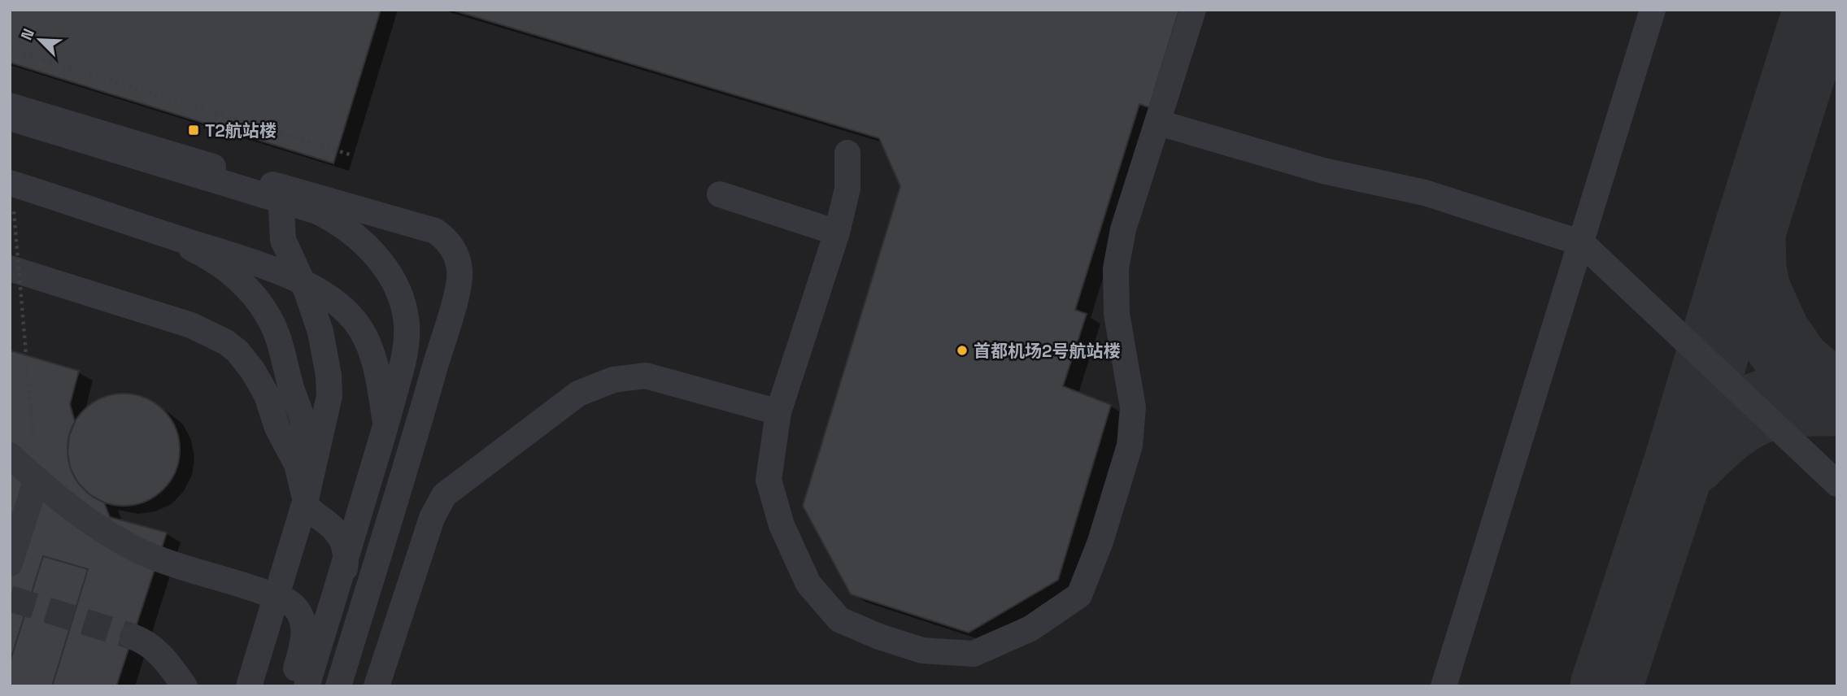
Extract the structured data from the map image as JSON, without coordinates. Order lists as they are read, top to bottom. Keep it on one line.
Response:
{"places":{"transit":["T2航站楼"],"other":["首都机场2号航站楼"]},"north":"top left"}
